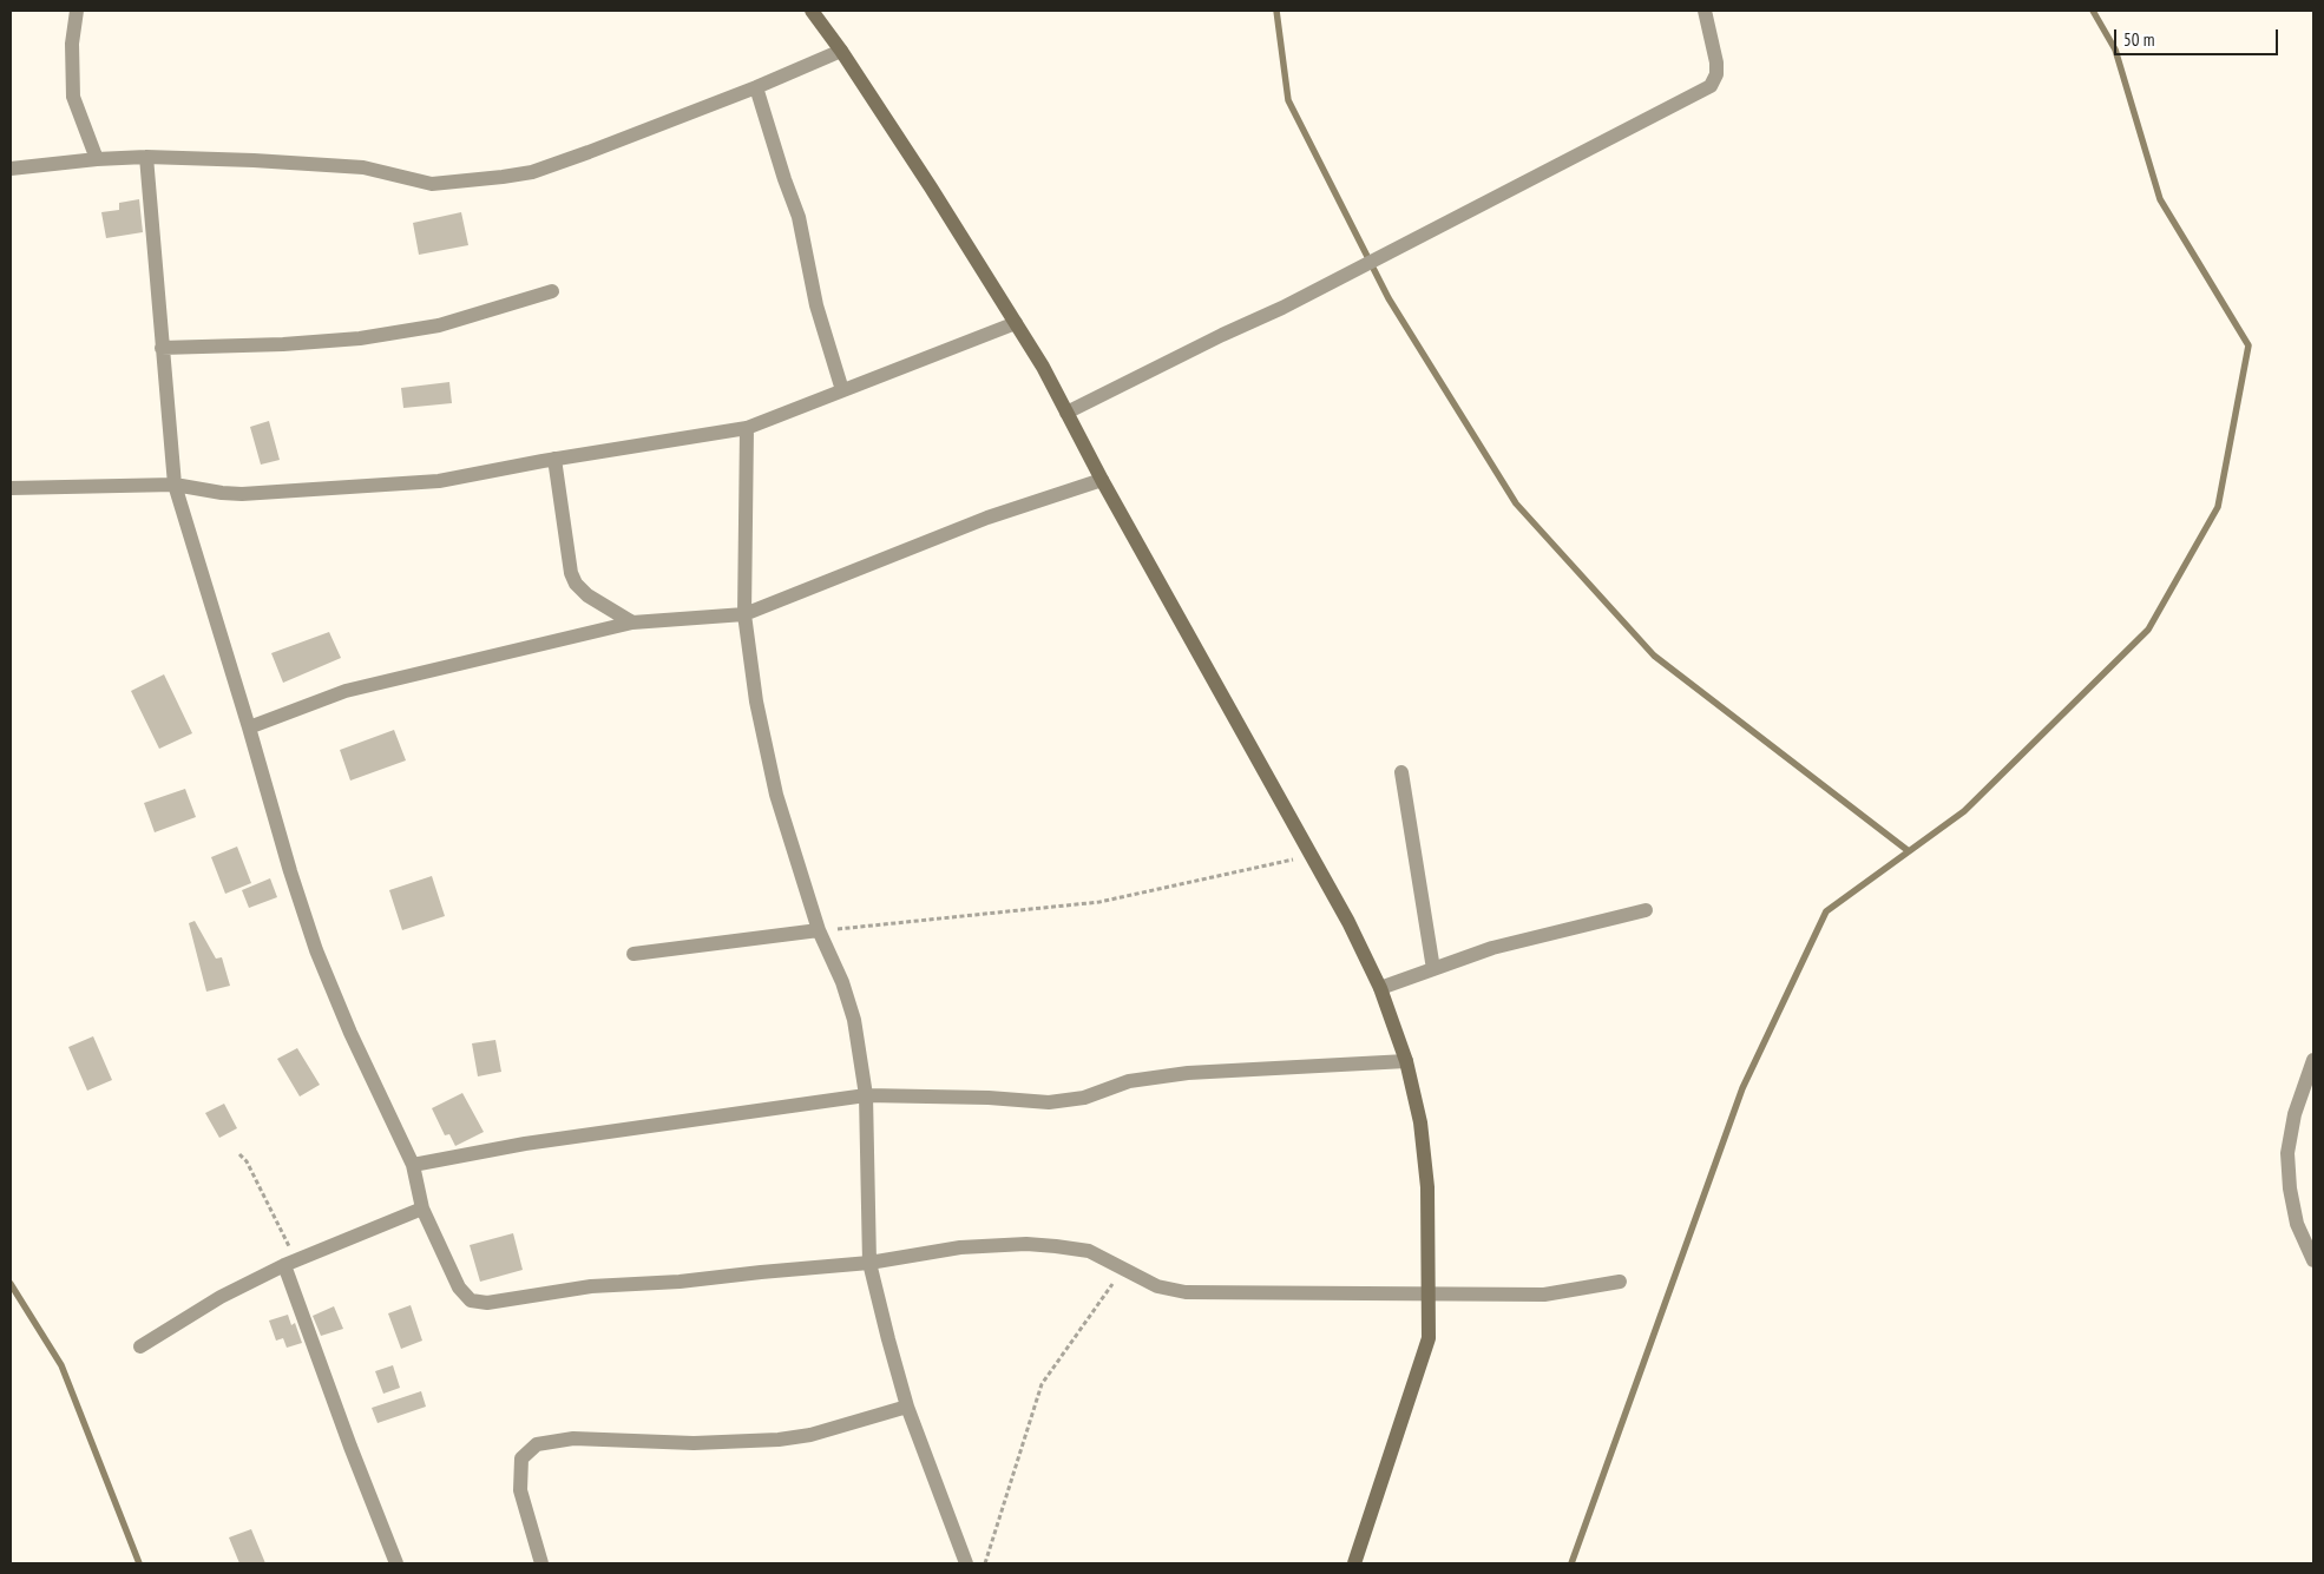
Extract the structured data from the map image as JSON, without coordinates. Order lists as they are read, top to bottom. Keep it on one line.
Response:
{"scale_bar":"50 m"}
